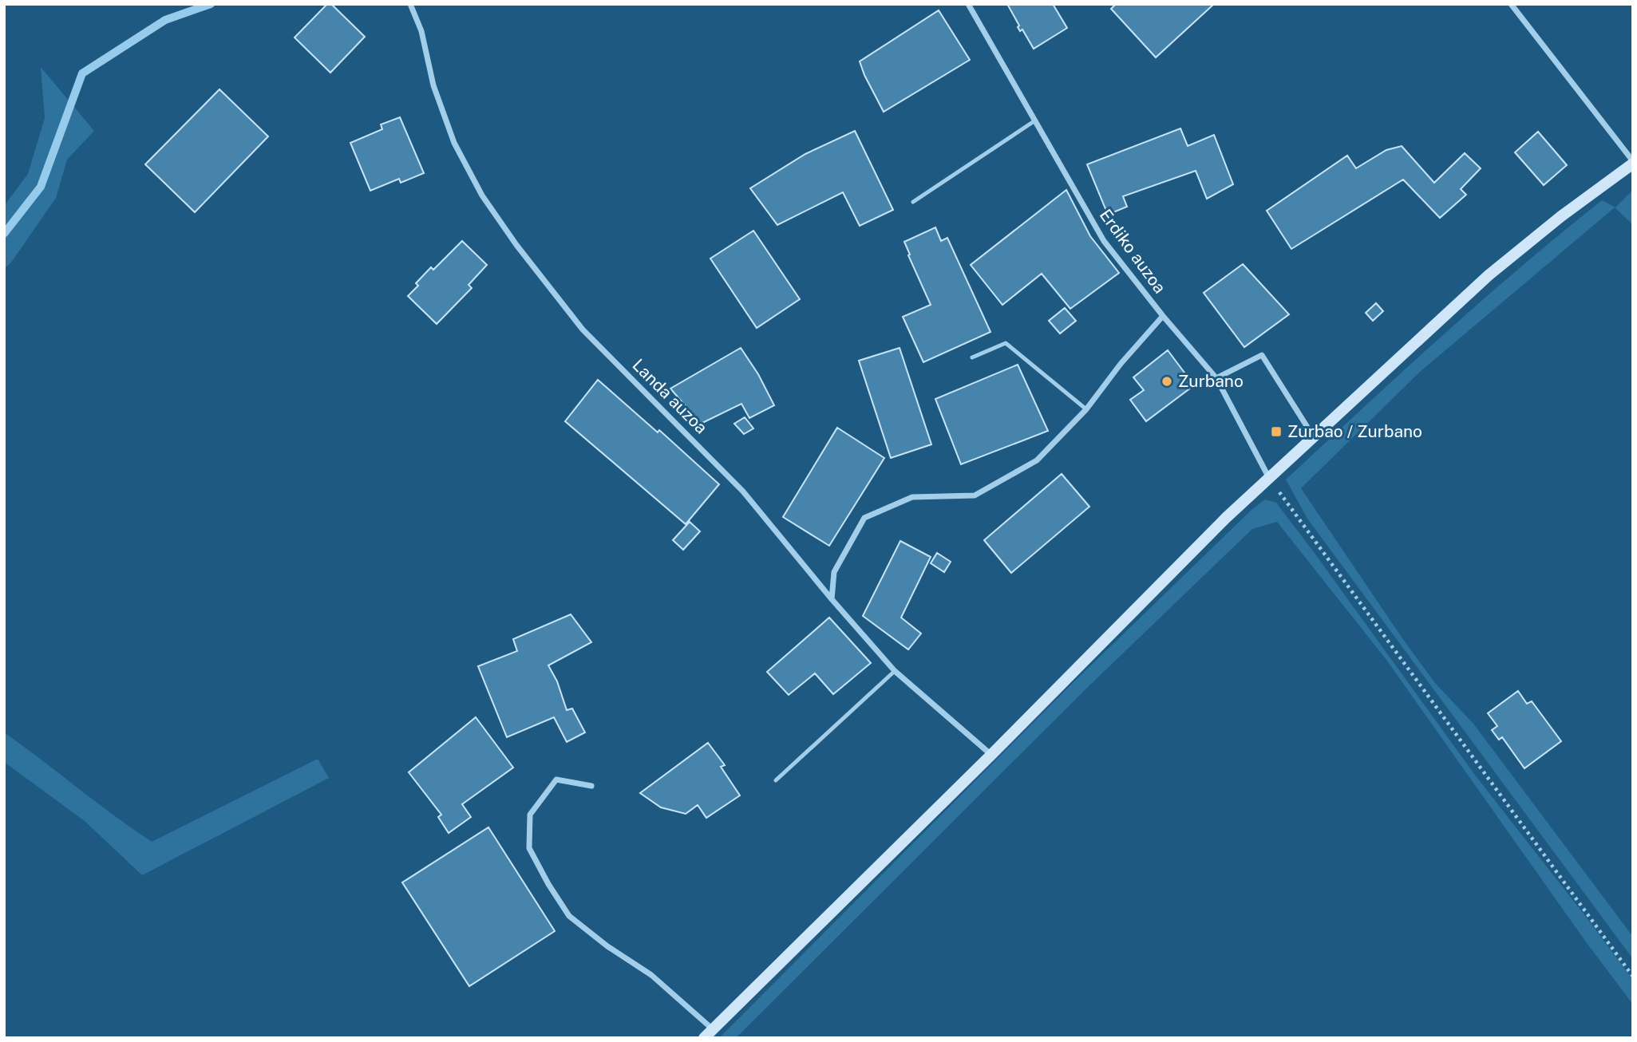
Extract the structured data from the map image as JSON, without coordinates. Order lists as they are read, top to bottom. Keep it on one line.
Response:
{"streets":{"street":["Erdiko auzoa","Landa auzoa"]},"places":{"other":["Zurbano"],"transit":["Zurbao / Zurbano"]}}
